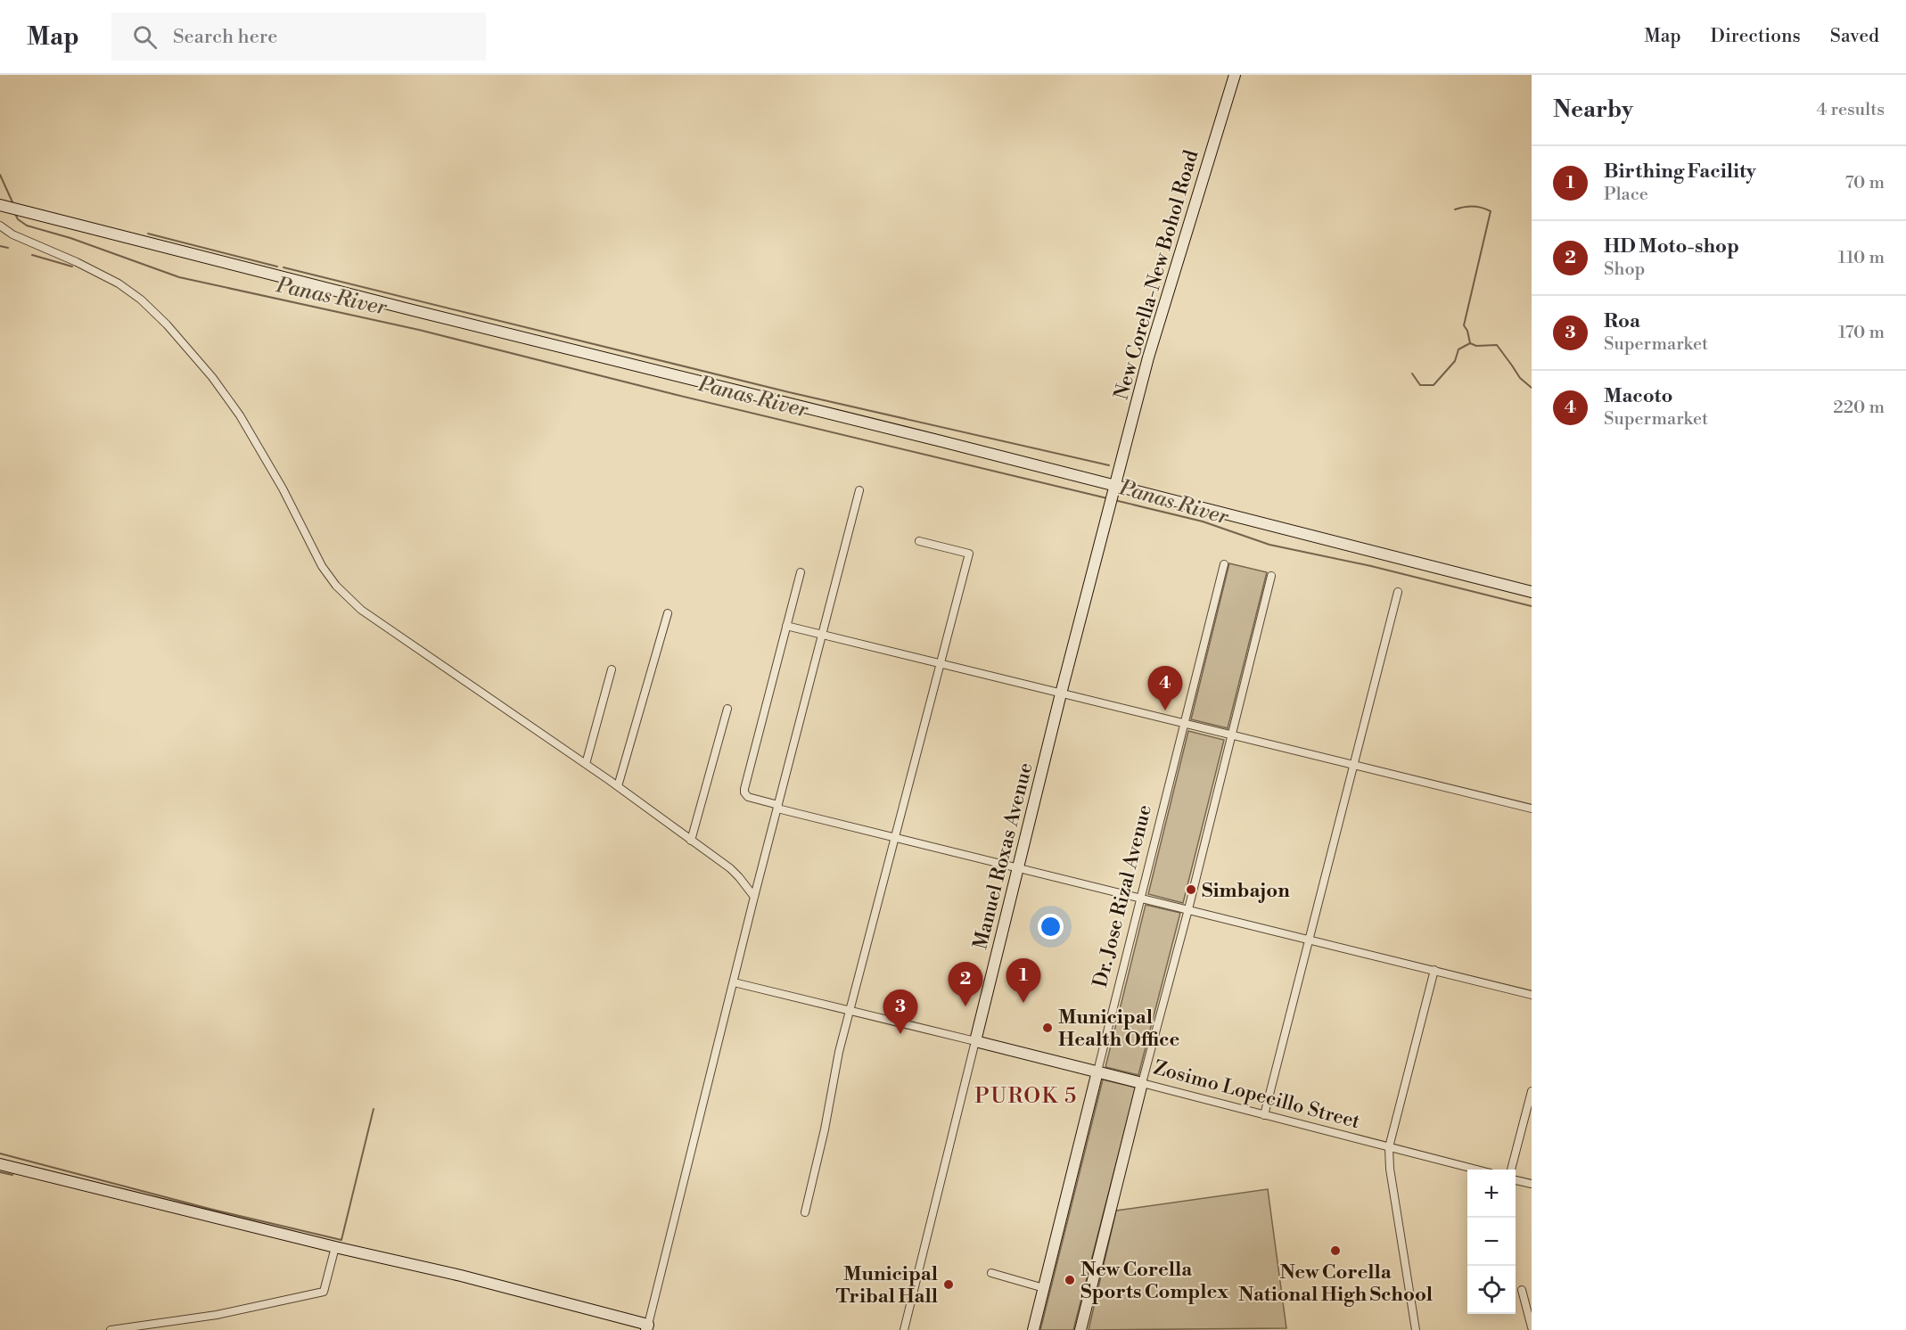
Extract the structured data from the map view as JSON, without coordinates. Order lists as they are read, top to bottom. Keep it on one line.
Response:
{"streets":{"street":["New Corella-New Bohol Road","Manuel Roxas Avenue","Dr. Jose Rizal Avenue","Zosimo Lopecillo Street"]},"crossings":[["New Corella-New Bohol Road","Manuel Roxas Avenue"],["Manuel Roxas Avenue","Zosimo Lopecillo Street"],["Dr. Jose Rizal Avenue","Zosimo Lopecillo Street"]],"districts":["PUROK 5"],"water":["Panas River"],"places":["Simbajon","Municipal Health Office","New Corella National High School","New Corella Sports Complex","Municipal Tribal Hall"],"page":{"header":"Map","search":"Search here","nav":["Map","Directions","Saved"],"heading":["Nearby","4 results"],"list":[{"mark":"1","name":"Birthing Facility","note":"Place","value":"70 m"},{"mark":"2","name":"HD Moto-shop","note":"Shop","value":"110 m"},{"mark":"3","name":"Roa","note":"Supermarket","value":"170 m"},{"mark":"4","name":"Macoto","note":"Supermarket","value":"220 m"}],"pins":["4","1","2","3"],"map_buttons":["+","−"]}}
